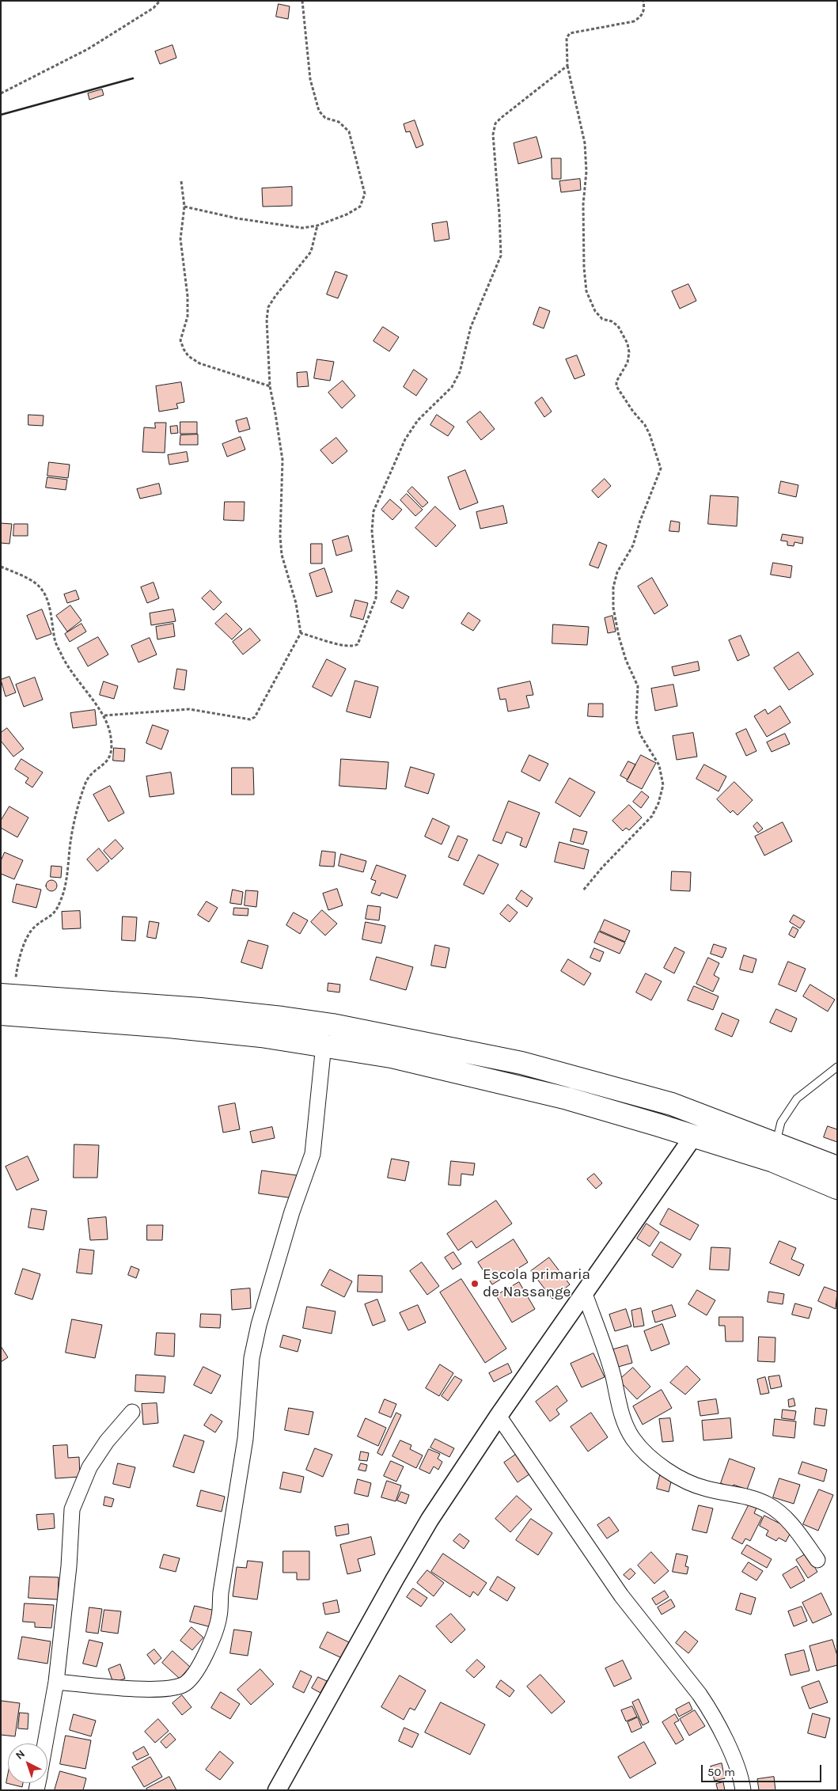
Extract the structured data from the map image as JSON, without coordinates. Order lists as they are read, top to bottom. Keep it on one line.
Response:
{"places":["Escola primaria de Nassange"],"scale_bar":"50 m","north":"top left"}
